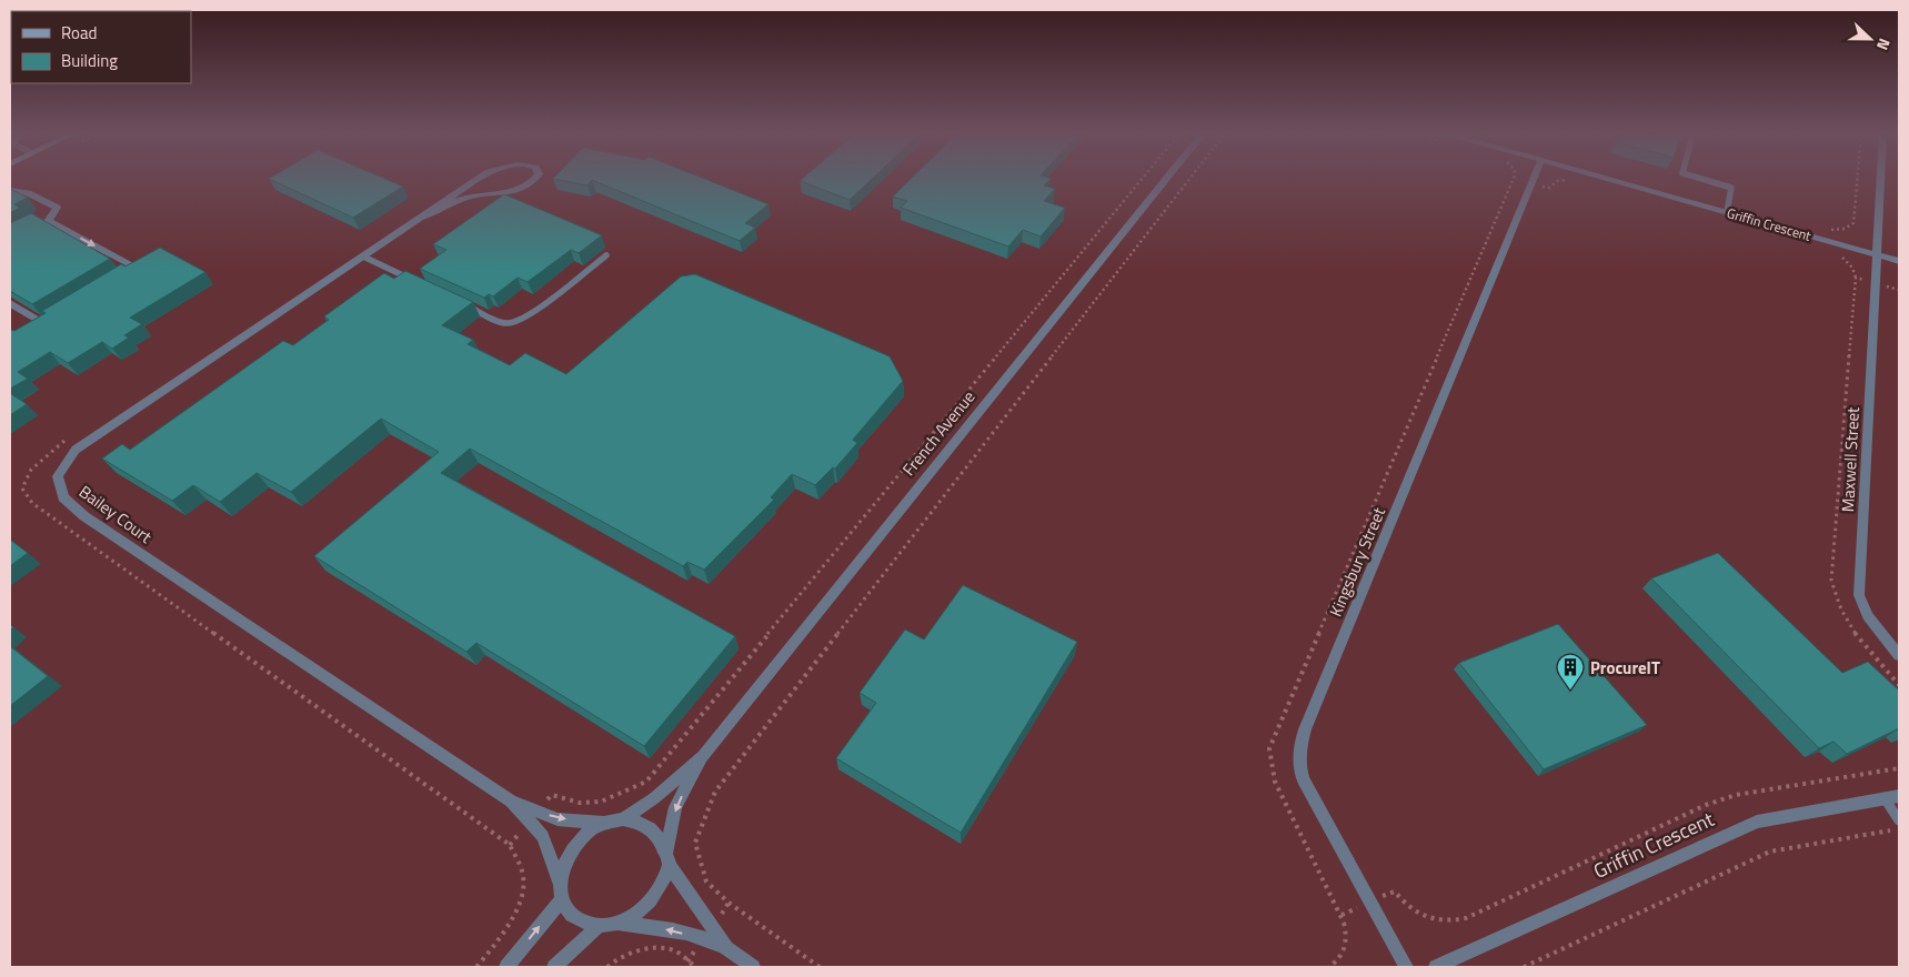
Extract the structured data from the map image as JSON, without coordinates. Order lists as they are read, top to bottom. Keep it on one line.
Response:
{"streets":{"street":["Griffin Crescent","French Avenue","Maxwell Street","Bailey Court","Kingsbury Street"]},"crossings":[["Griffin Crescent","Maxwell Street"],["French Avenue","Bailey Court"]],"places":{"building":["ProcureIT"]},"legend":["Road","Building"],"north":"right"}
